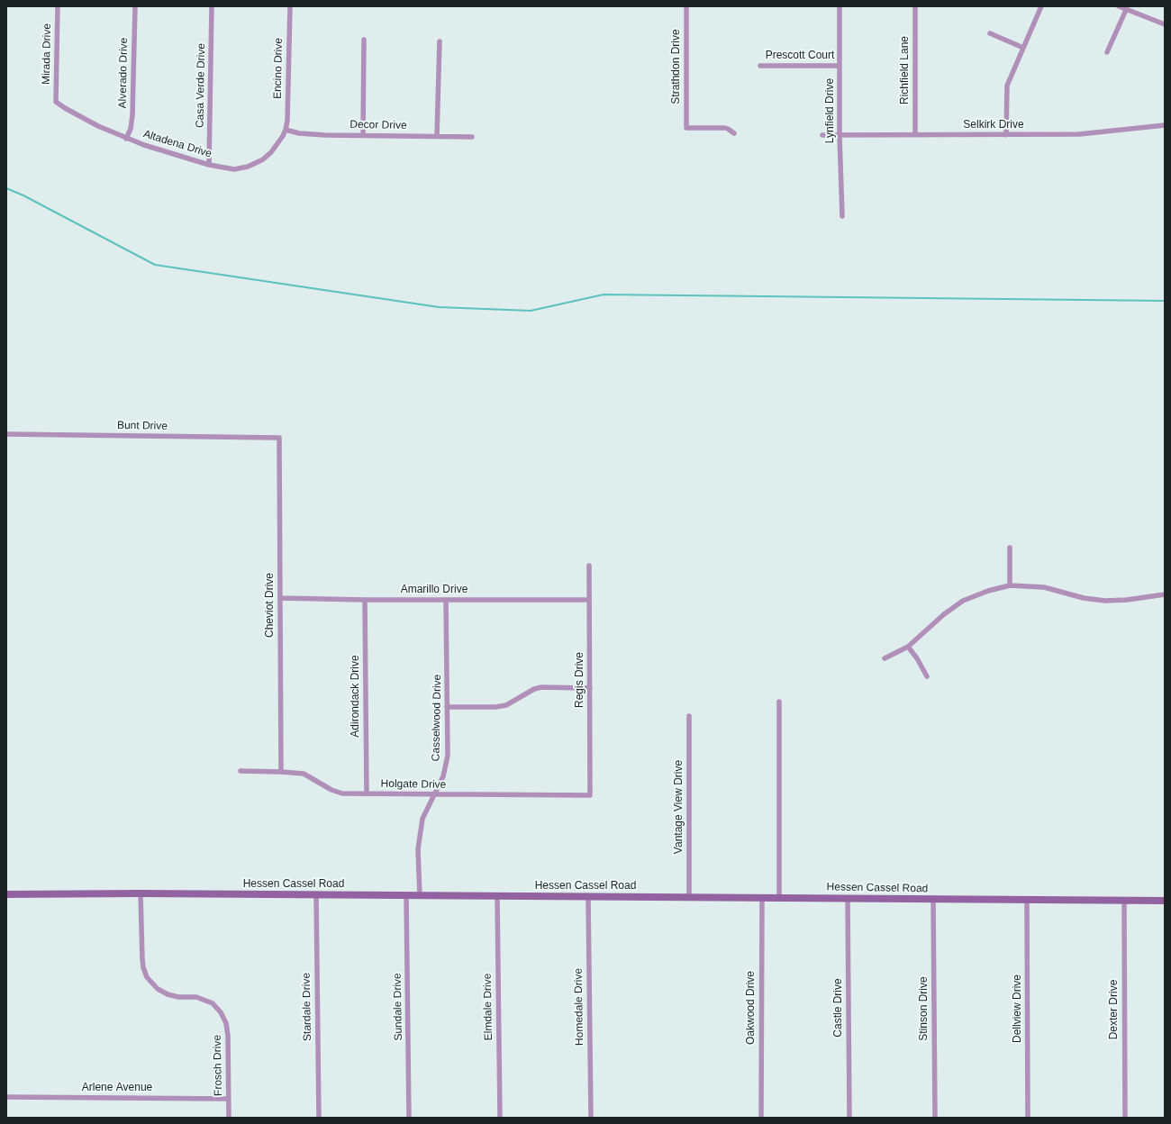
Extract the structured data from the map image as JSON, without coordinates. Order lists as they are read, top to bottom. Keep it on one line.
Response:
{"streets":{"main road":["Hessen Cassel Road"],"street":["Mirada Drive","Prescott Court","Strathdon Drive","Encino Drive","Richfield Lane","Alverado Drive","Casa Verde Drive","Lynfield Drive","Decor Drive","Selkirk Drive","Altadena Drive","Bunt Drive","Amarillo Drive","Cheviot Drive","Regis Drive","Adirondack Drive","Casselwood Drive","Holgate Drive","Vantage View Drive","Stardale Drive","Sundale Drive","Elmdale Drive","Homedale Drive","Oakwood Drive","Castle Drive","Stinson Drive","Dellview Drive","Dexter Drive","Frosch Drive","Arlene Avenue"]},"crossings":[["Mirada Drive","Altadena Drive"],["Prescott Court","Lynfield Drive"],["Encino Drive","Decor Drive"],["Encino Drive","Altadena Drive"],["Richfield Lane","Selkirk Drive"],["Alverado Drive","Altadena Drive"],["Casa Verde Drive","Altadena Drive"],["Lynfield Drive","Selkirk Drive"],["Decor Drive","Altadena Drive"],["Bunt Drive","Cheviot Drive"],["Amarillo Drive","Cheviot Drive"],["Amarillo Drive","Regis Drive"],["Amarillo Drive","Adirondack Drive"],["Amarillo Drive","Casselwood Drive"],["Cheviot Drive","Holgate Drive"],["Regis Drive","Holgate Drive"],["Adirondack Drive","Holgate Drive"],["Casselwood Drive","Holgate Drive"],["Casselwood Drive","Hessen Cassel Road"],["Vantage View Drive","Hessen Cassel Road"],["Hessen Cassel Road","Stardale Drive"],["Hessen Cassel Road","Sundale Drive"],["Hessen Cassel Road","Elmdale Drive"],["Hessen Cassel Road","Homedale Drive"],["Hessen Cassel Road","Oakwood Drive"],["Hessen Cassel Road","Castle Drive"],["Hessen Cassel Road","Stinson Drive"],["Hessen Cassel Road","Dellview Drive"],["Hessen Cassel Road","Dexter Drive"],["Hessen Cassel Road","Frosch Drive"],["Frosch Drive","Arlene Avenue"]]}
